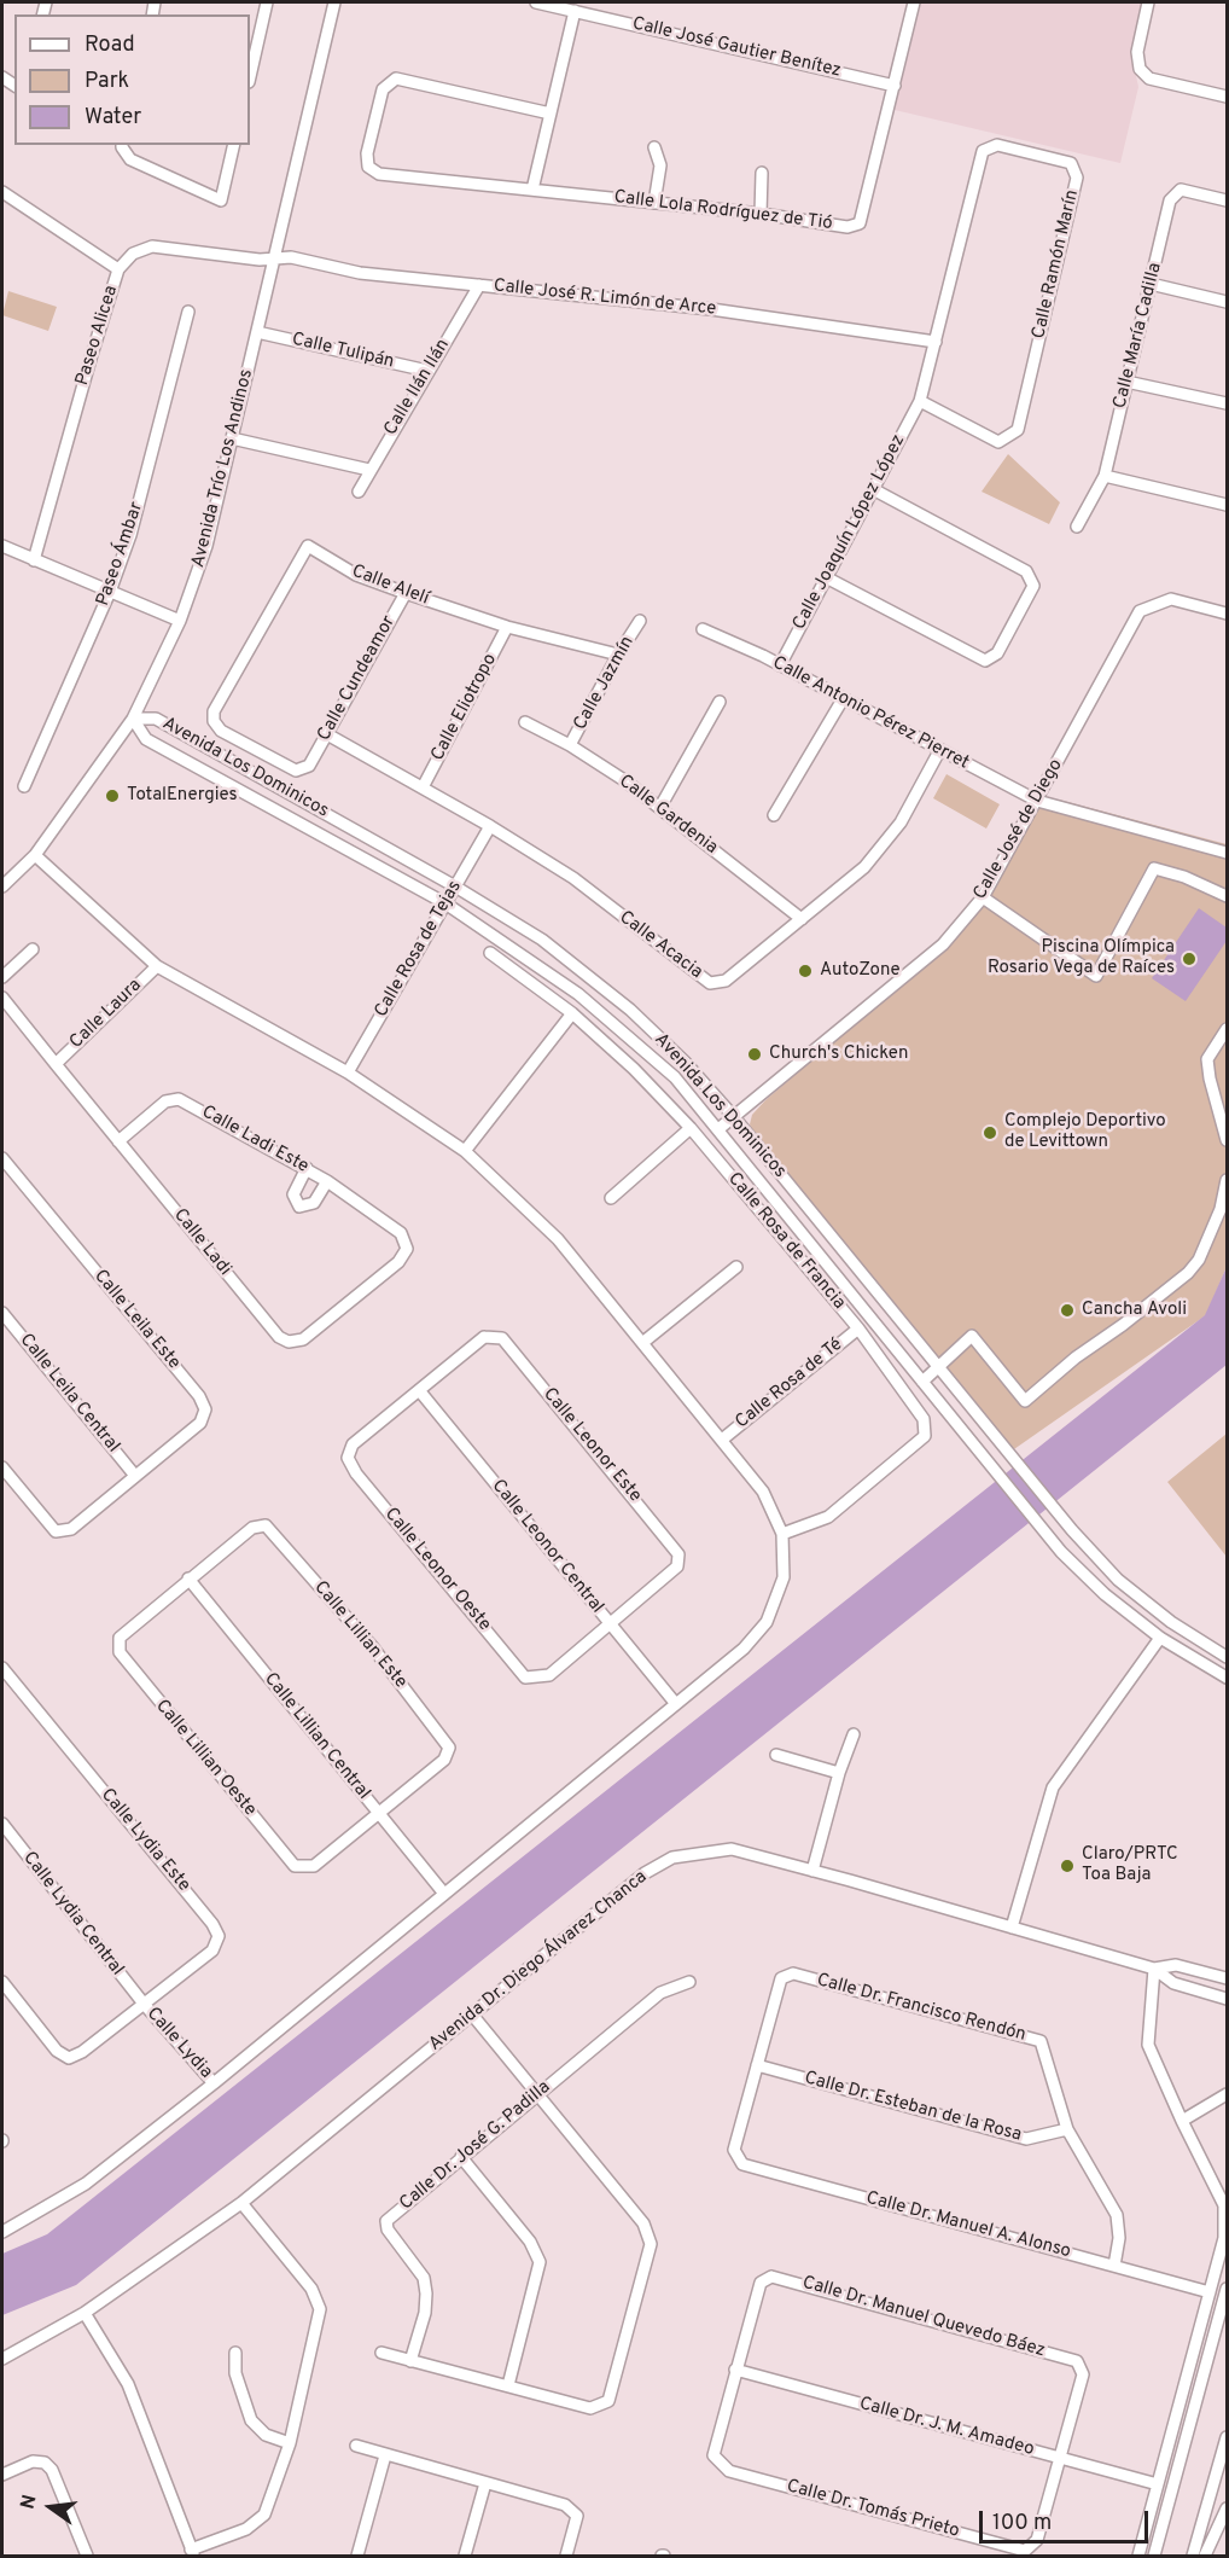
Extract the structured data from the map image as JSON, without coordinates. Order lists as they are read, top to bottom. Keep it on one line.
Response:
{"streets":{"street":["Calle José Gautier Benítez","Calle Lola Rodríguez de Tió","Calle Ramón Marín","Calle José R. Limón de Arce","Paseo Alicea","Calle María Cadilla","Calle Tulipán","Calle Ilán Ilán","Avenida Trío Los Andinos","Calle Joaquín López López","Paseo Ámbar","Calle Alelí","Calle Cundeamor","Calle Jazmín","Calle Eliotropo","Calle Antonio Pérez Pierret","Avenida Los Dominicos","Calle Gardenia","Calle José de Diego","Calle Acacia","Calle Rosa de Tejas","Calle Laura","Calle Ladi Este","Calle Rosa de Francia","Calle Ladi","Calle Leila Este","Calle Rosa de Té","Calle Leila Central","Calle Leonor Este","Calle Leonor Central","Calle Leonor Oeste","Calle Lillian Este","Calle Lillian Central","Calle Lillian Oeste","Calle Lydia Este","Calle Lydia Central","Avenida Dr. Diego Álvarez Chanca","Calle Dr. Francisco Rendón","Calle Lydia","Calle Dr. Esteban de la Rosa","Calle Dr. José G. Padilla","Calle Dr. Manuel A. Alonso","Calle Dr. Manuel Quevedo Báez","Calle Dr. J. M. Amadeo","Calle Dr. Tomás Prieto"]},"crossings":[["Calle José Gautier Benítez","Calle Lola Rodríguez de Tió"],["Calle Ramón Marín","Calle José R. Limón de Arce"],["Calle Ramón Marín","Calle Joaquín López López"],["Calle José R. Limón de Arce","Paseo Alicea"],["Calle José R. Limón de Arce","Calle Ilán Ilán"],["Calle José R. Limón de Arce","Avenida Trío Los Andinos"],["Paseo Alicea","Avenida Trío Los Andinos"],["Calle Tulipán","Calle Ilán Ilán"],["Calle Tulipán","Avenida Trío Los Andinos"],["Avenida Trío Los Andinos","Avenida Los Dominicos"],["Calle Joaquín López López","Calle Antonio Pérez Pierret"],["Calle Alelí","Calle Cundeamor"],["Calle Alelí","Calle Jazmín"],["Calle Alelí","Calle Eliotropo"],["Calle Cundeamor","Calle Acacia"],["Calle Jazmín","Calle Gardenia"],["Calle Eliotropo","Calle Acacia"],["Calle Antonio Pérez Pierret","Calle José de Diego"],["Calle Antonio Pérez Pierret","Calle Acacia"],["Avenida Los Dominicos","Calle José de Diego"],["Avenida Los Dominicos","Calle Rosa de Tejas"],["Calle Gardenia","Calle Acacia"],["Calle Acacia","Calle Rosa de Tejas"],["Calle Laura","Calle Ladi"],["Calle Ladi Este","Calle Ladi"],["Calle Rosa de Francia","Calle Rosa de Té"],["Calle Leila Este","Calle Leila Central"],["Calle Leonor Este","Calle Leonor Central"],["Calle Leonor Este","Calle Leonor Oeste"],["Calle Leonor Central","Calle Leonor Oeste"],["Calle Lillian Este","Calle Lillian Central"],["Calle Lillian Este","Calle Lillian Oeste"],["Calle Lillian Central","Calle Lillian Oeste"],["Calle Lydia Este","Calle Lydia Central"],["Calle Lydia Este","Calle Lydia"],["Calle Lydia Central","Calle Lydia"],["Calle Dr. Francisco Rendón","Calle Dr. Esteban de la Rosa"],["Calle Dr. Francisco Rendón","Calle Dr. Manuel A. Alonso"],["Calle Dr. Manuel Quevedo Báez","Calle Dr. J. M. Amadeo"],["Calle Dr. Manuel Quevedo Báez","Calle Dr. Tomás Prieto"],["Calle Dr. J. M. Amadeo","Calle Dr. Tomás Prieto"]],"places":["TotalEnergies","Piscina Olímpica Rosario Vega de Raíces","AutoZone","Church's Chicken","Complejo Deportivo de Levittown","Cancha Avoli","Claro/PRTC Toa Baja"],"legend":["Road","Park","Water"],"scale_bar":"100 m","north":"left"}
